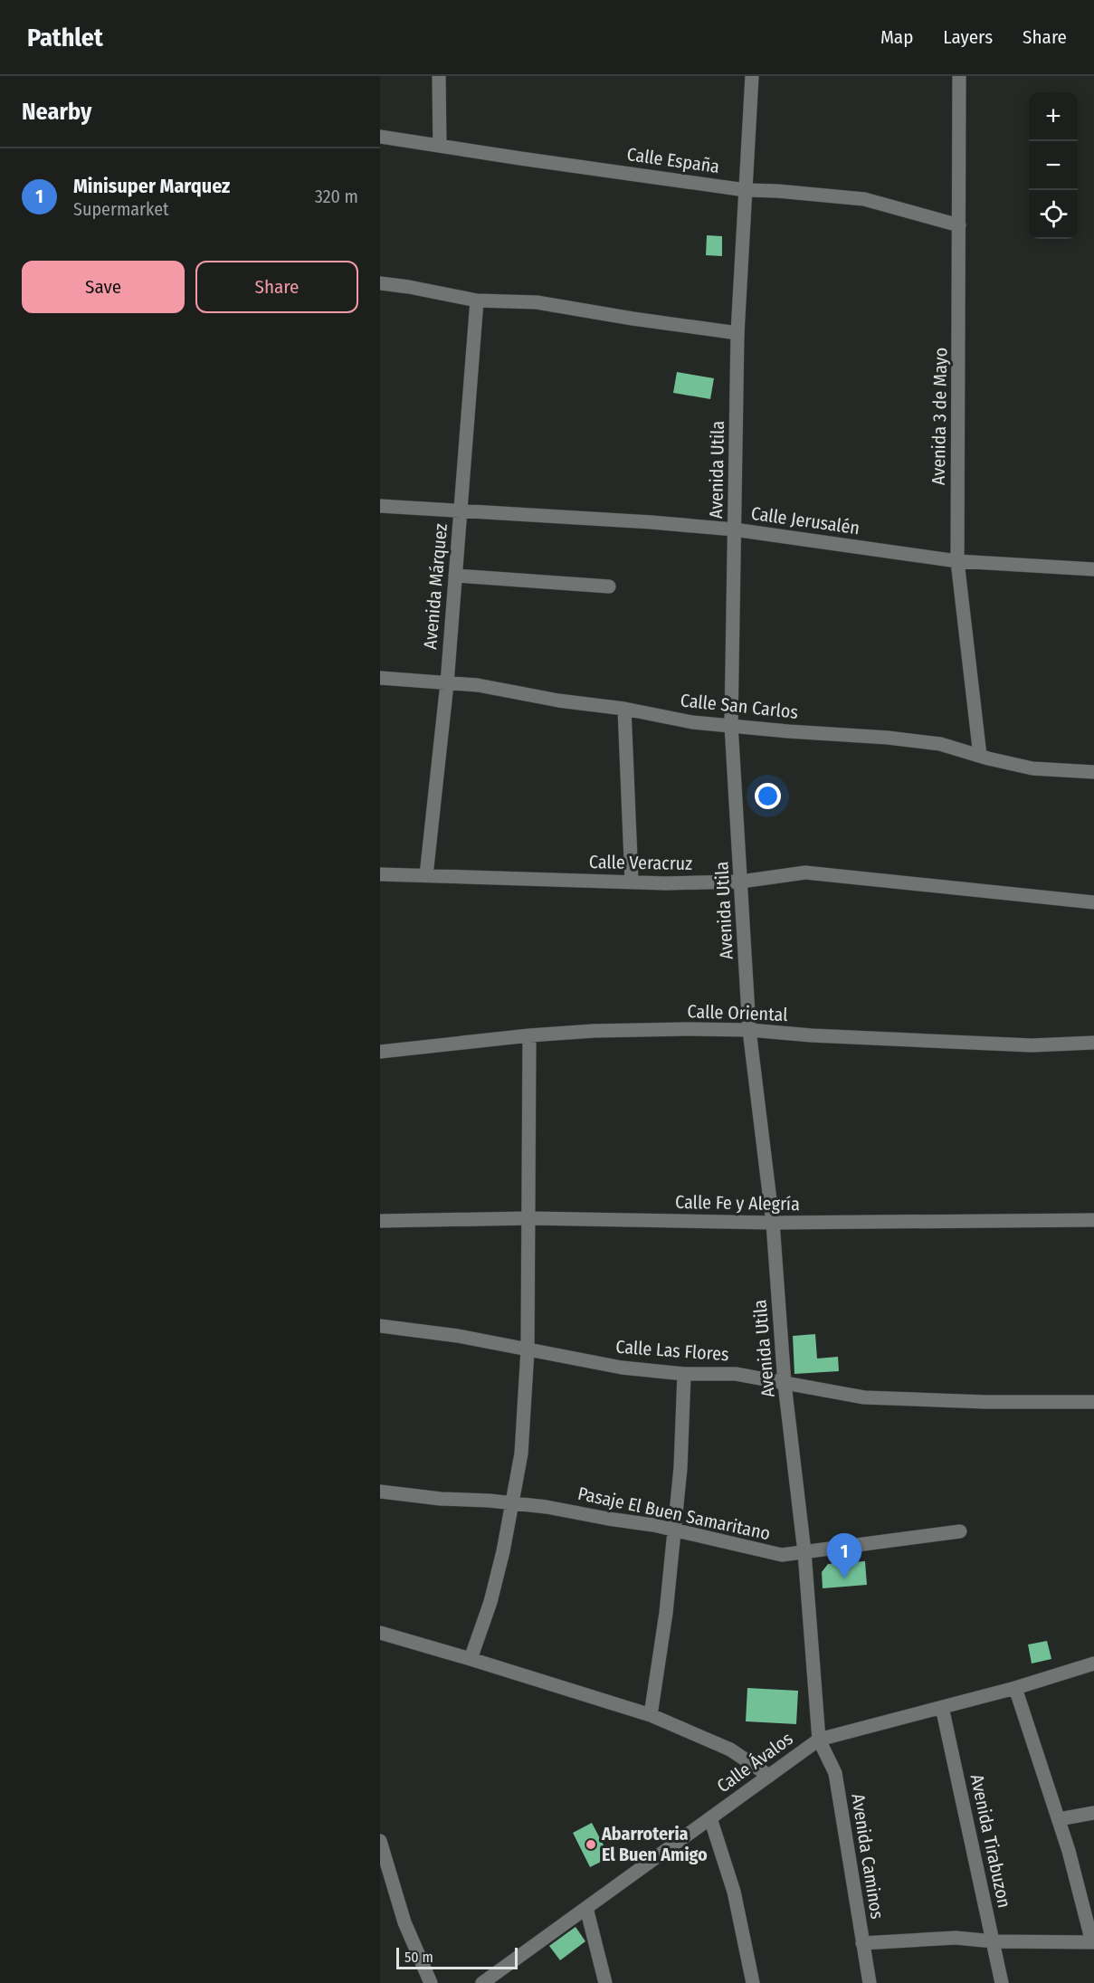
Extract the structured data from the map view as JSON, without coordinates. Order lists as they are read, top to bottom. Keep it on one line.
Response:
{"streets":{"street":["Calle España","Avenida 3 de Mayo","Avenida Utila","Calle Jerusalén","Avenida Márquez","Calle San Carlos","Calle Veracruz","Calle Oriental","Calle Fe y Alegría","Calle Las Flores","Pasaje El Buen Samaritano","Calle Ávalos","Avenida Tirabuzon","Avenida Caminos"]},"crossings":[["Calle España","Avenida 3 de Mayo"],["Calle España","Avenida Utila"],["Avenida 3 de Mayo","Calle Jerusalén"],["Avenida 3 de Mayo","Calle San Carlos"],["Avenida Utila","Calle Jerusalén"],["Avenida Utila","Calle San Carlos"],["Avenida Utila","Calle Veracruz"],["Avenida Utila","Calle Oriental"],["Avenida Utila","Calle Fe y Alegría"],["Avenida Utila","Calle Las Flores"],["Avenida Utila","Pasaje El Buen Samaritano"],["Avenida Utila","Calle Ávalos"],["Avenida Utila","Avenida Caminos"],["Calle Jerusalén","Avenida Márquez"],["Avenida Márquez","Calle San Carlos"],["Avenida Márquez","Calle Veracruz"],["Calle Ávalos","Avenida Tirabuzon"],["Calle Ávalos","Avenida Caminos"]],"places":["Abarroteria El Buen Amigo"],"scale_bar":"50 m","page":{"header":"Pathlet","nav":["Map","Layers","Share"],"heading":"Nearby","map_buttons":["+","−"],"list":[{"mark":"1","name":"Minisuper Marquez","note":"Supermarket","value":"320 m"}],"buttons":["Save","Share"],"pins":"1","scale":"50 m"}}
